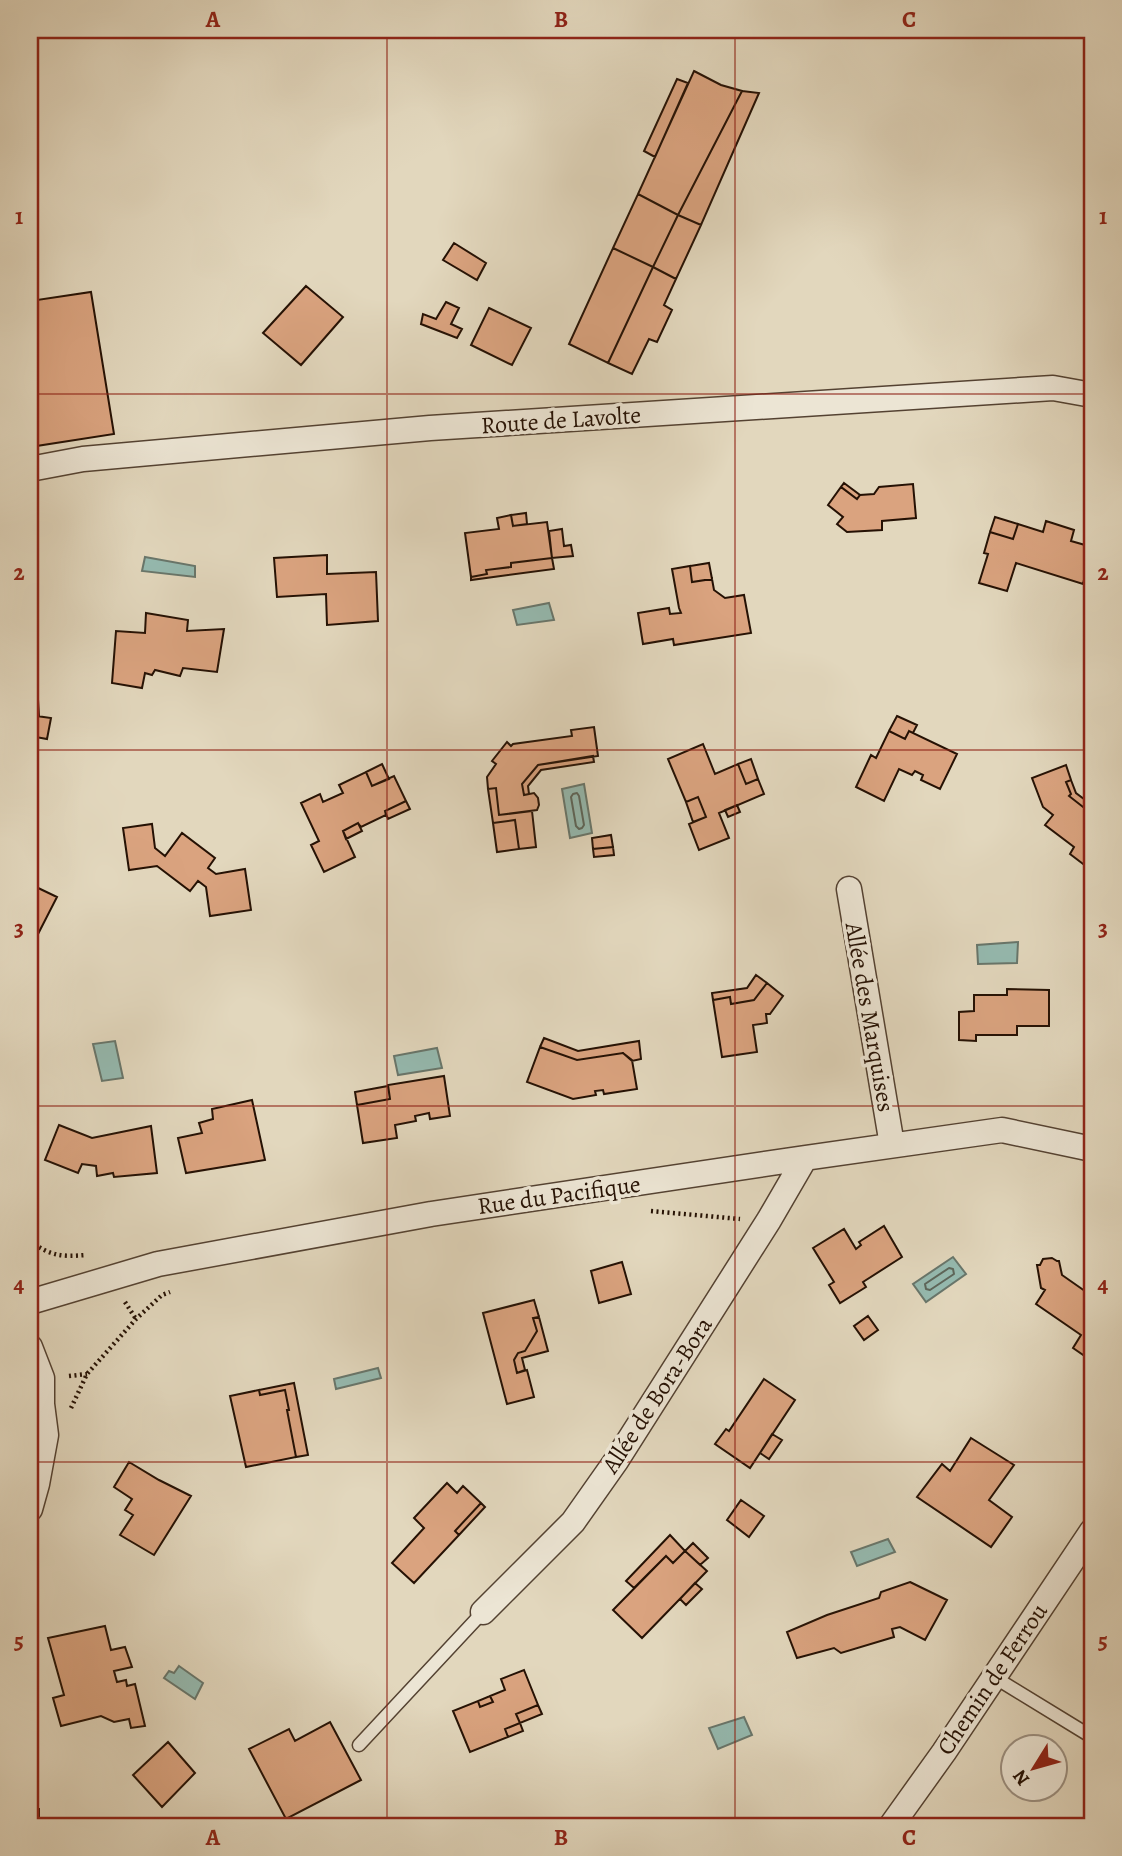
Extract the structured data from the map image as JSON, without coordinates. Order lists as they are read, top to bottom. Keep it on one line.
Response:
{"streets":{"street":["Route de Lavolte","Allée des Marquises","Rue du Pacifique","Allée de Bora-Bora","Chemin de Ferrou"]},"crossings":[["Allée des Marquises","Rue du Pacifique"],["Rue du Pacifique","Allée de Bora-Bora"]],"north":"bottom left","grid":{"columns":["A","B","C"],"rows":["1","2","3","4","5"]}}
